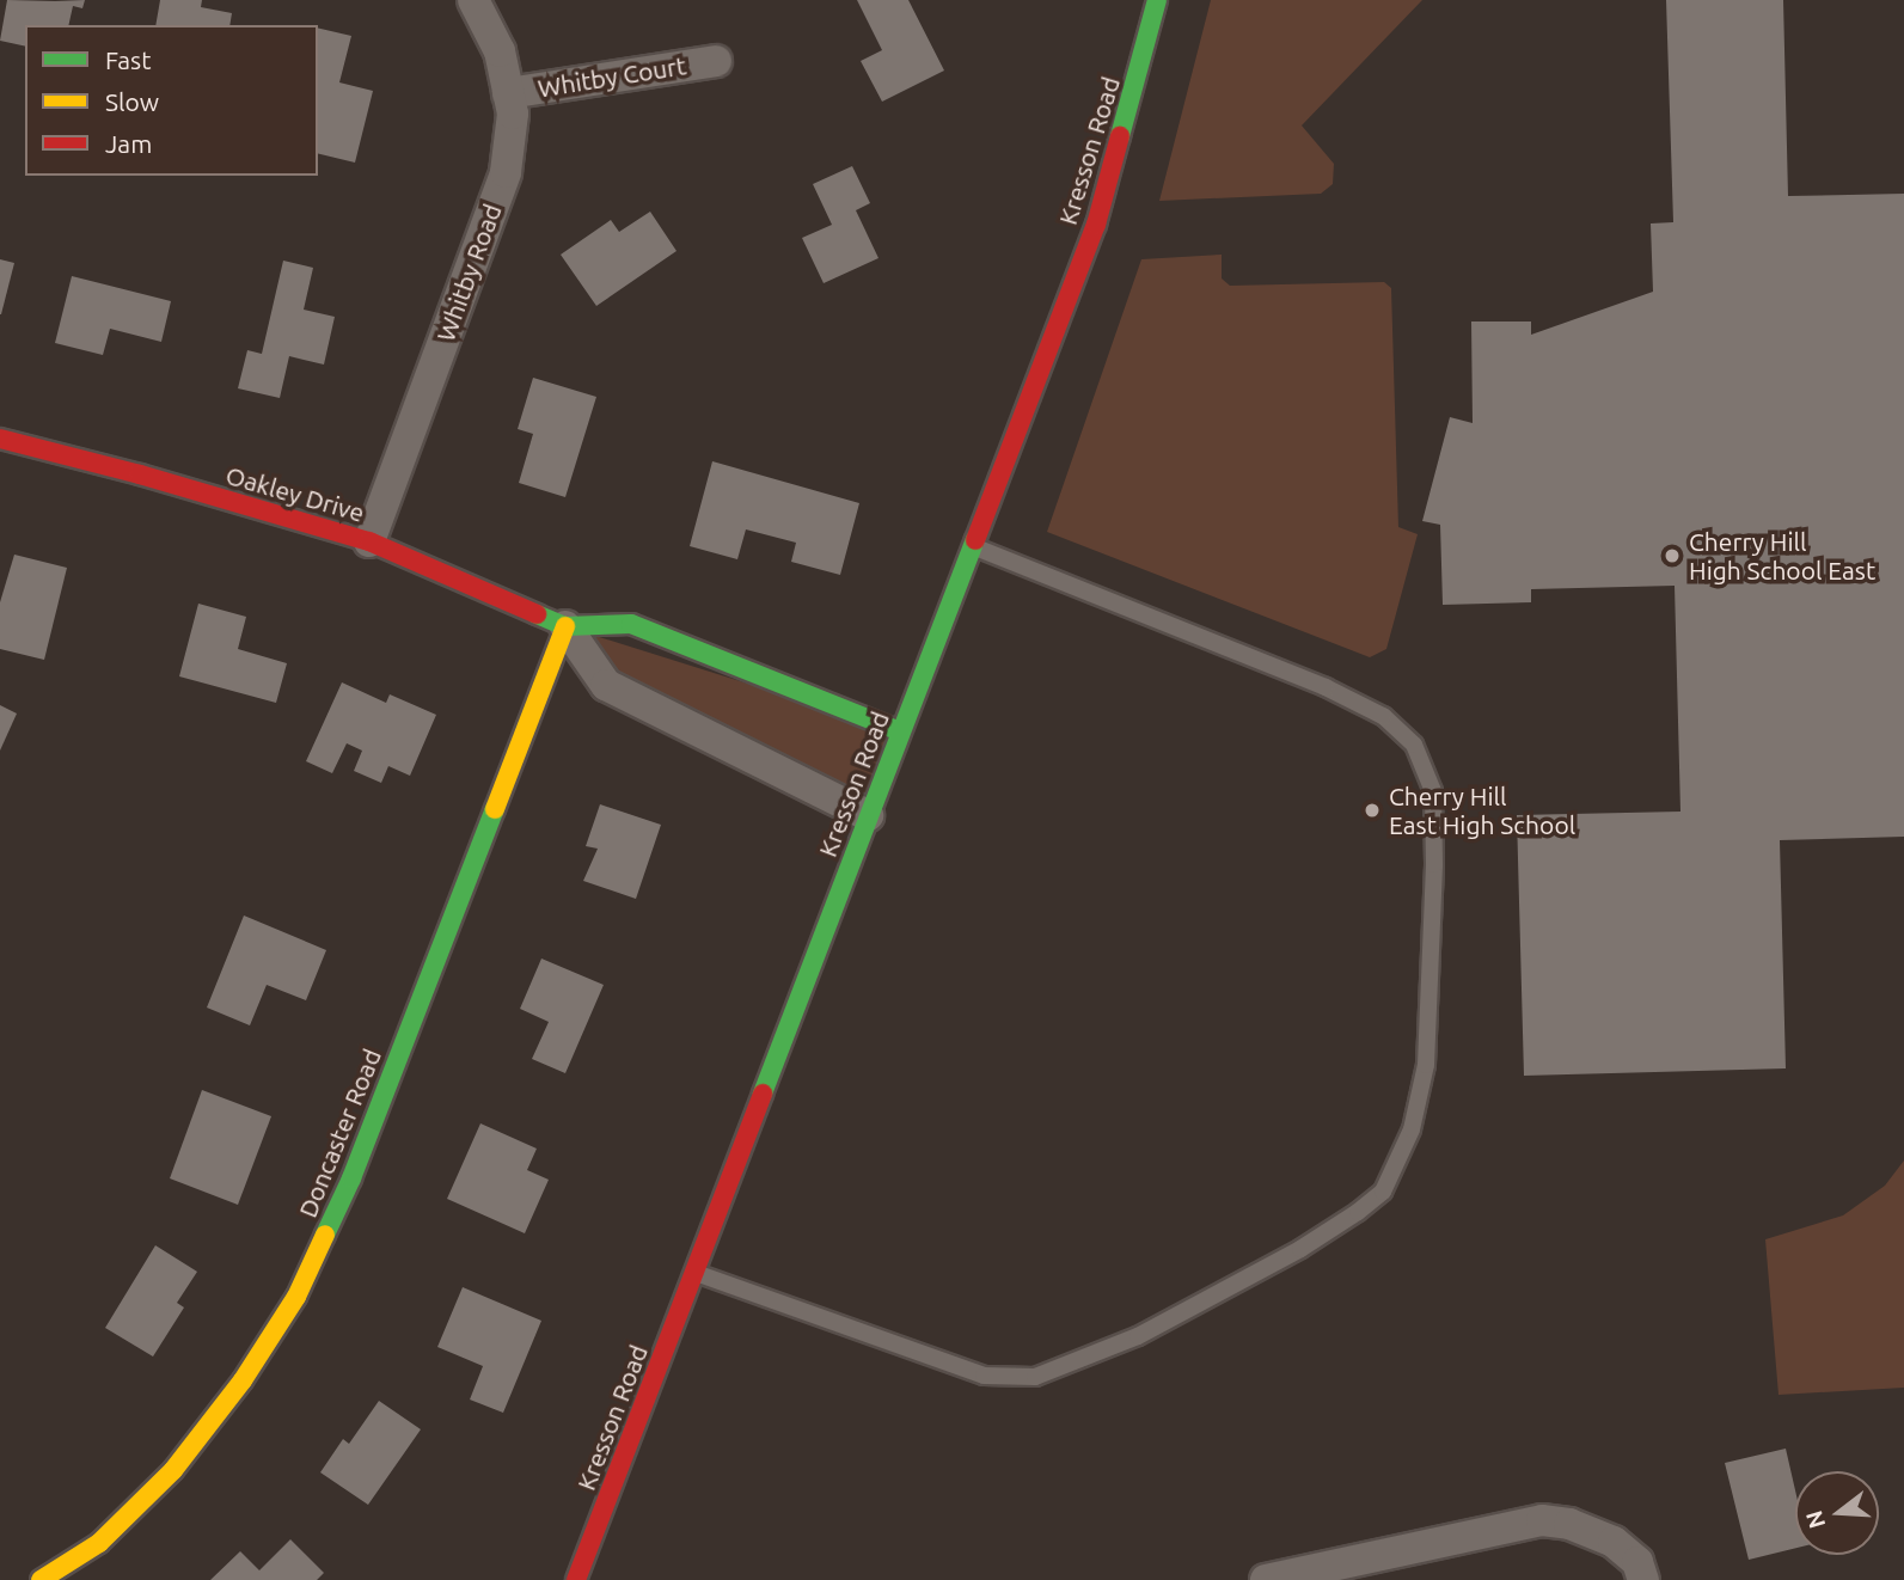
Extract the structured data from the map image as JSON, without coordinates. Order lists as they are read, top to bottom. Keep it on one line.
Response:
{"streets":{"street":["Whitby Court","Kresson Road","Whitby Road","Oakley Drive","Doncaster Road"]},"crossings":[["Whitby Court","Whitby Road"],["Whitby Road","Oakley Drive"],["Oakley Drive","Doncaster Road"]],"places":["Cherry Hill High School East","Cherry Hill East High School"],"legend":["Fast","Slow","Jam"],"north":"left"}
